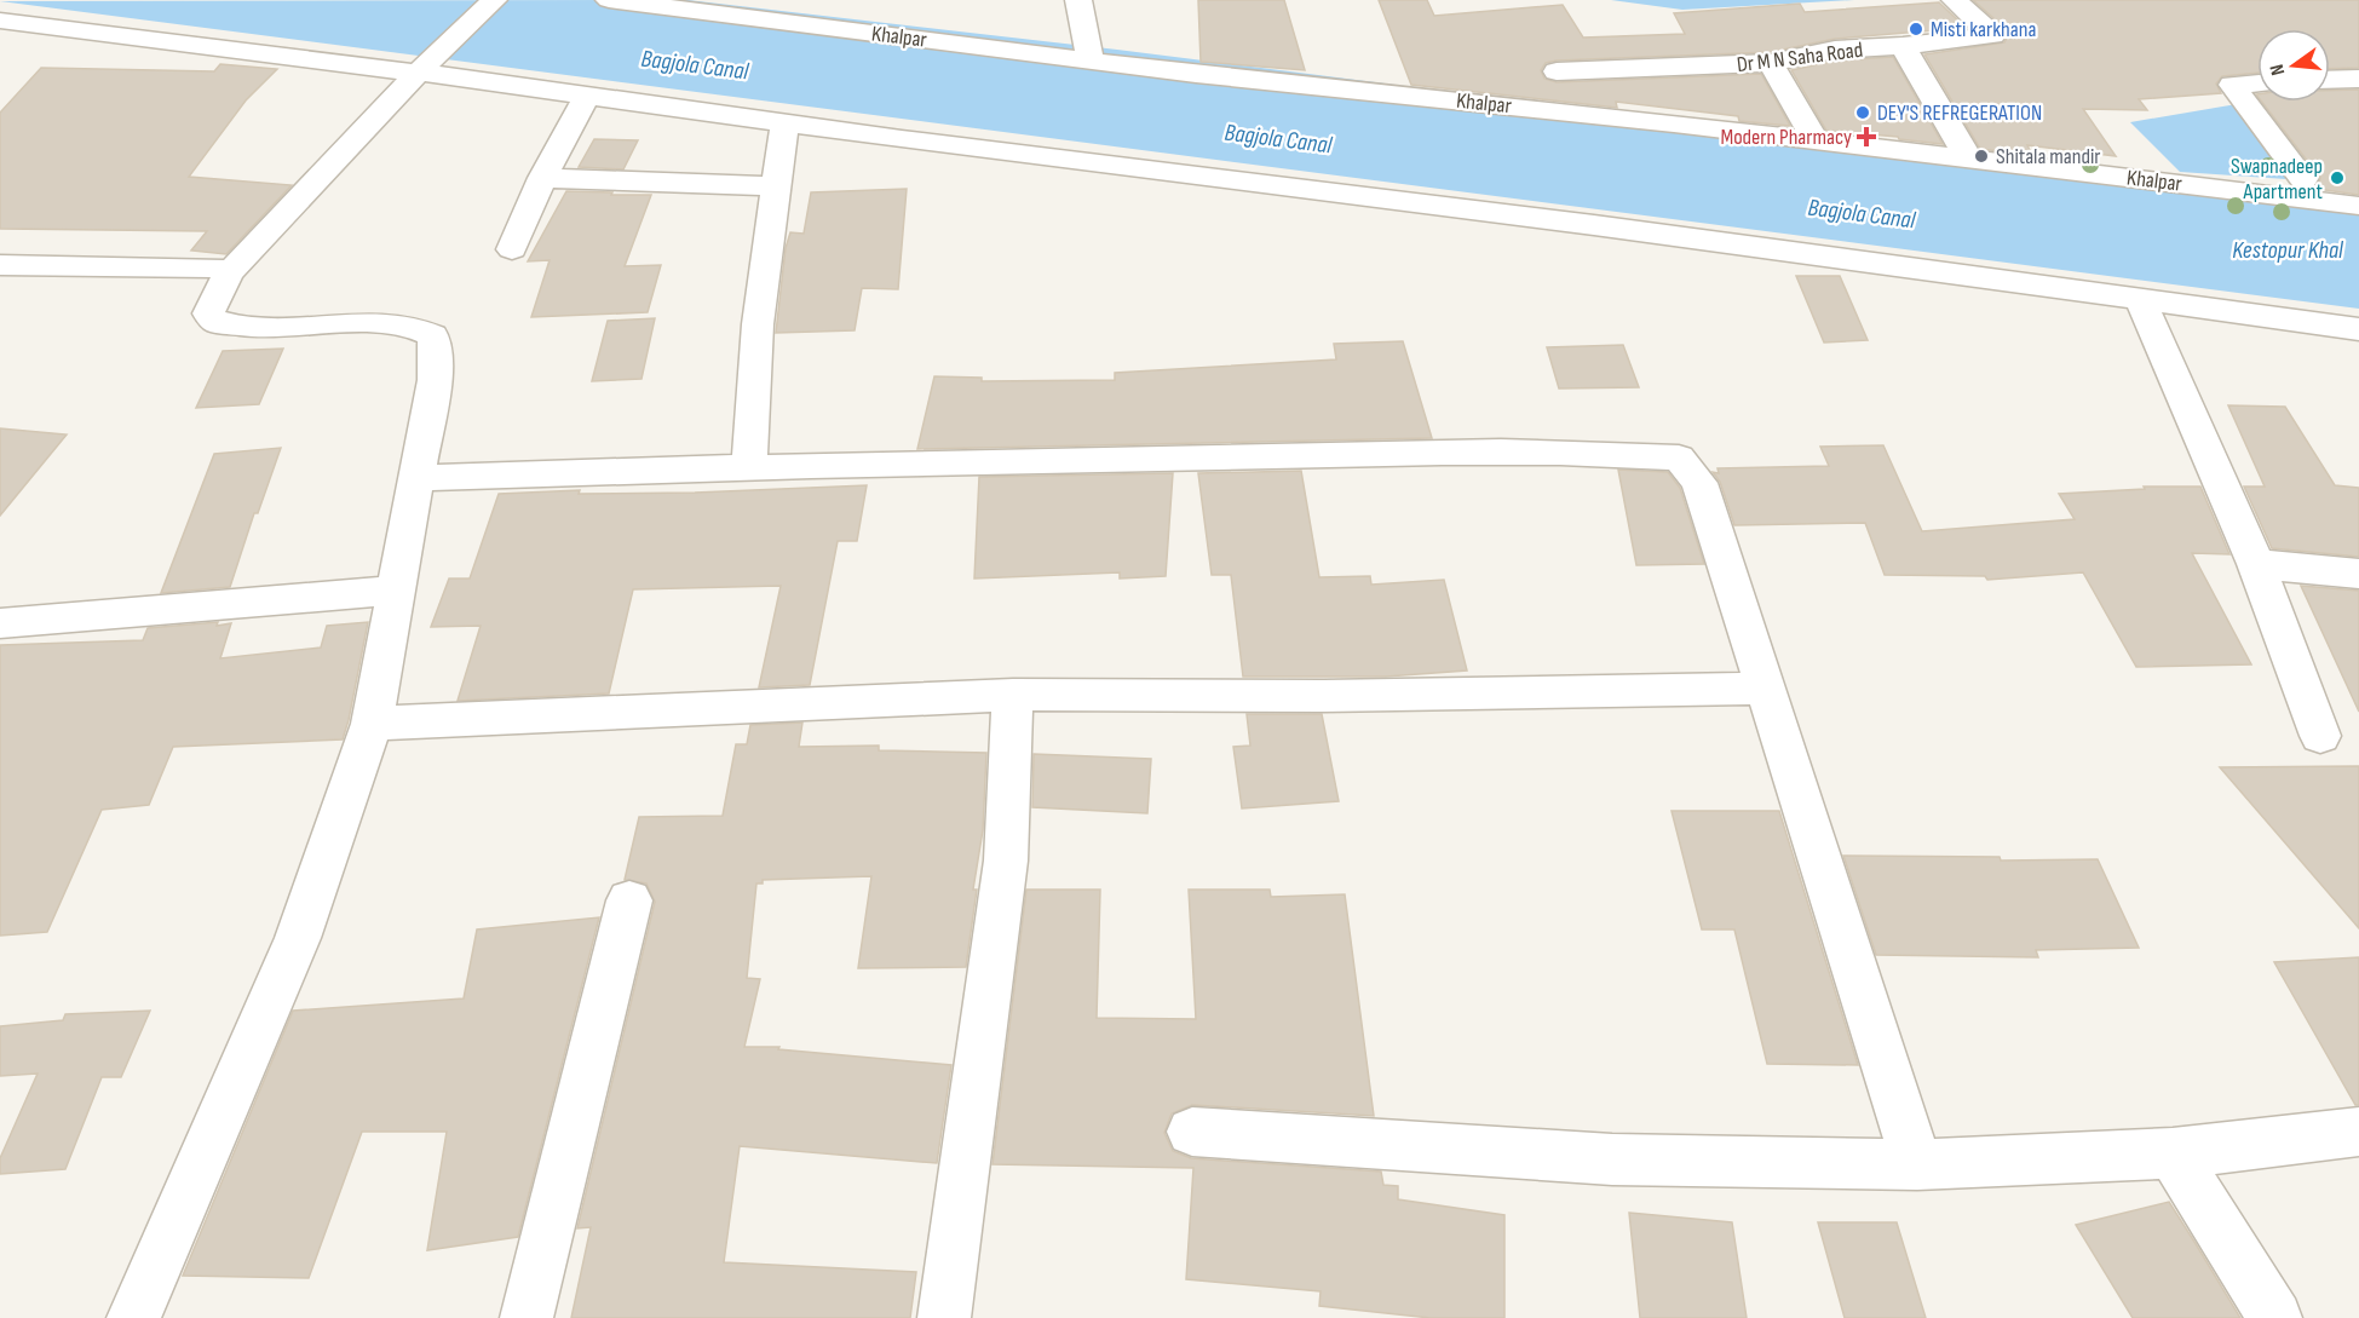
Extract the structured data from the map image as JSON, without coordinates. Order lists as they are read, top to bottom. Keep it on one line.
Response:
{"streets":{"street":["Khalpar","Dr M N Saha Road"]},"water":["Bagjola Canal","Kestopur Khal"],"places":{"other":["Misti karkhana","DEY'S REFREGERATION","Shitala mandir","Swapnadeep Apartment"],"health":["Modern Pharmacy"]},"north":"left"}
